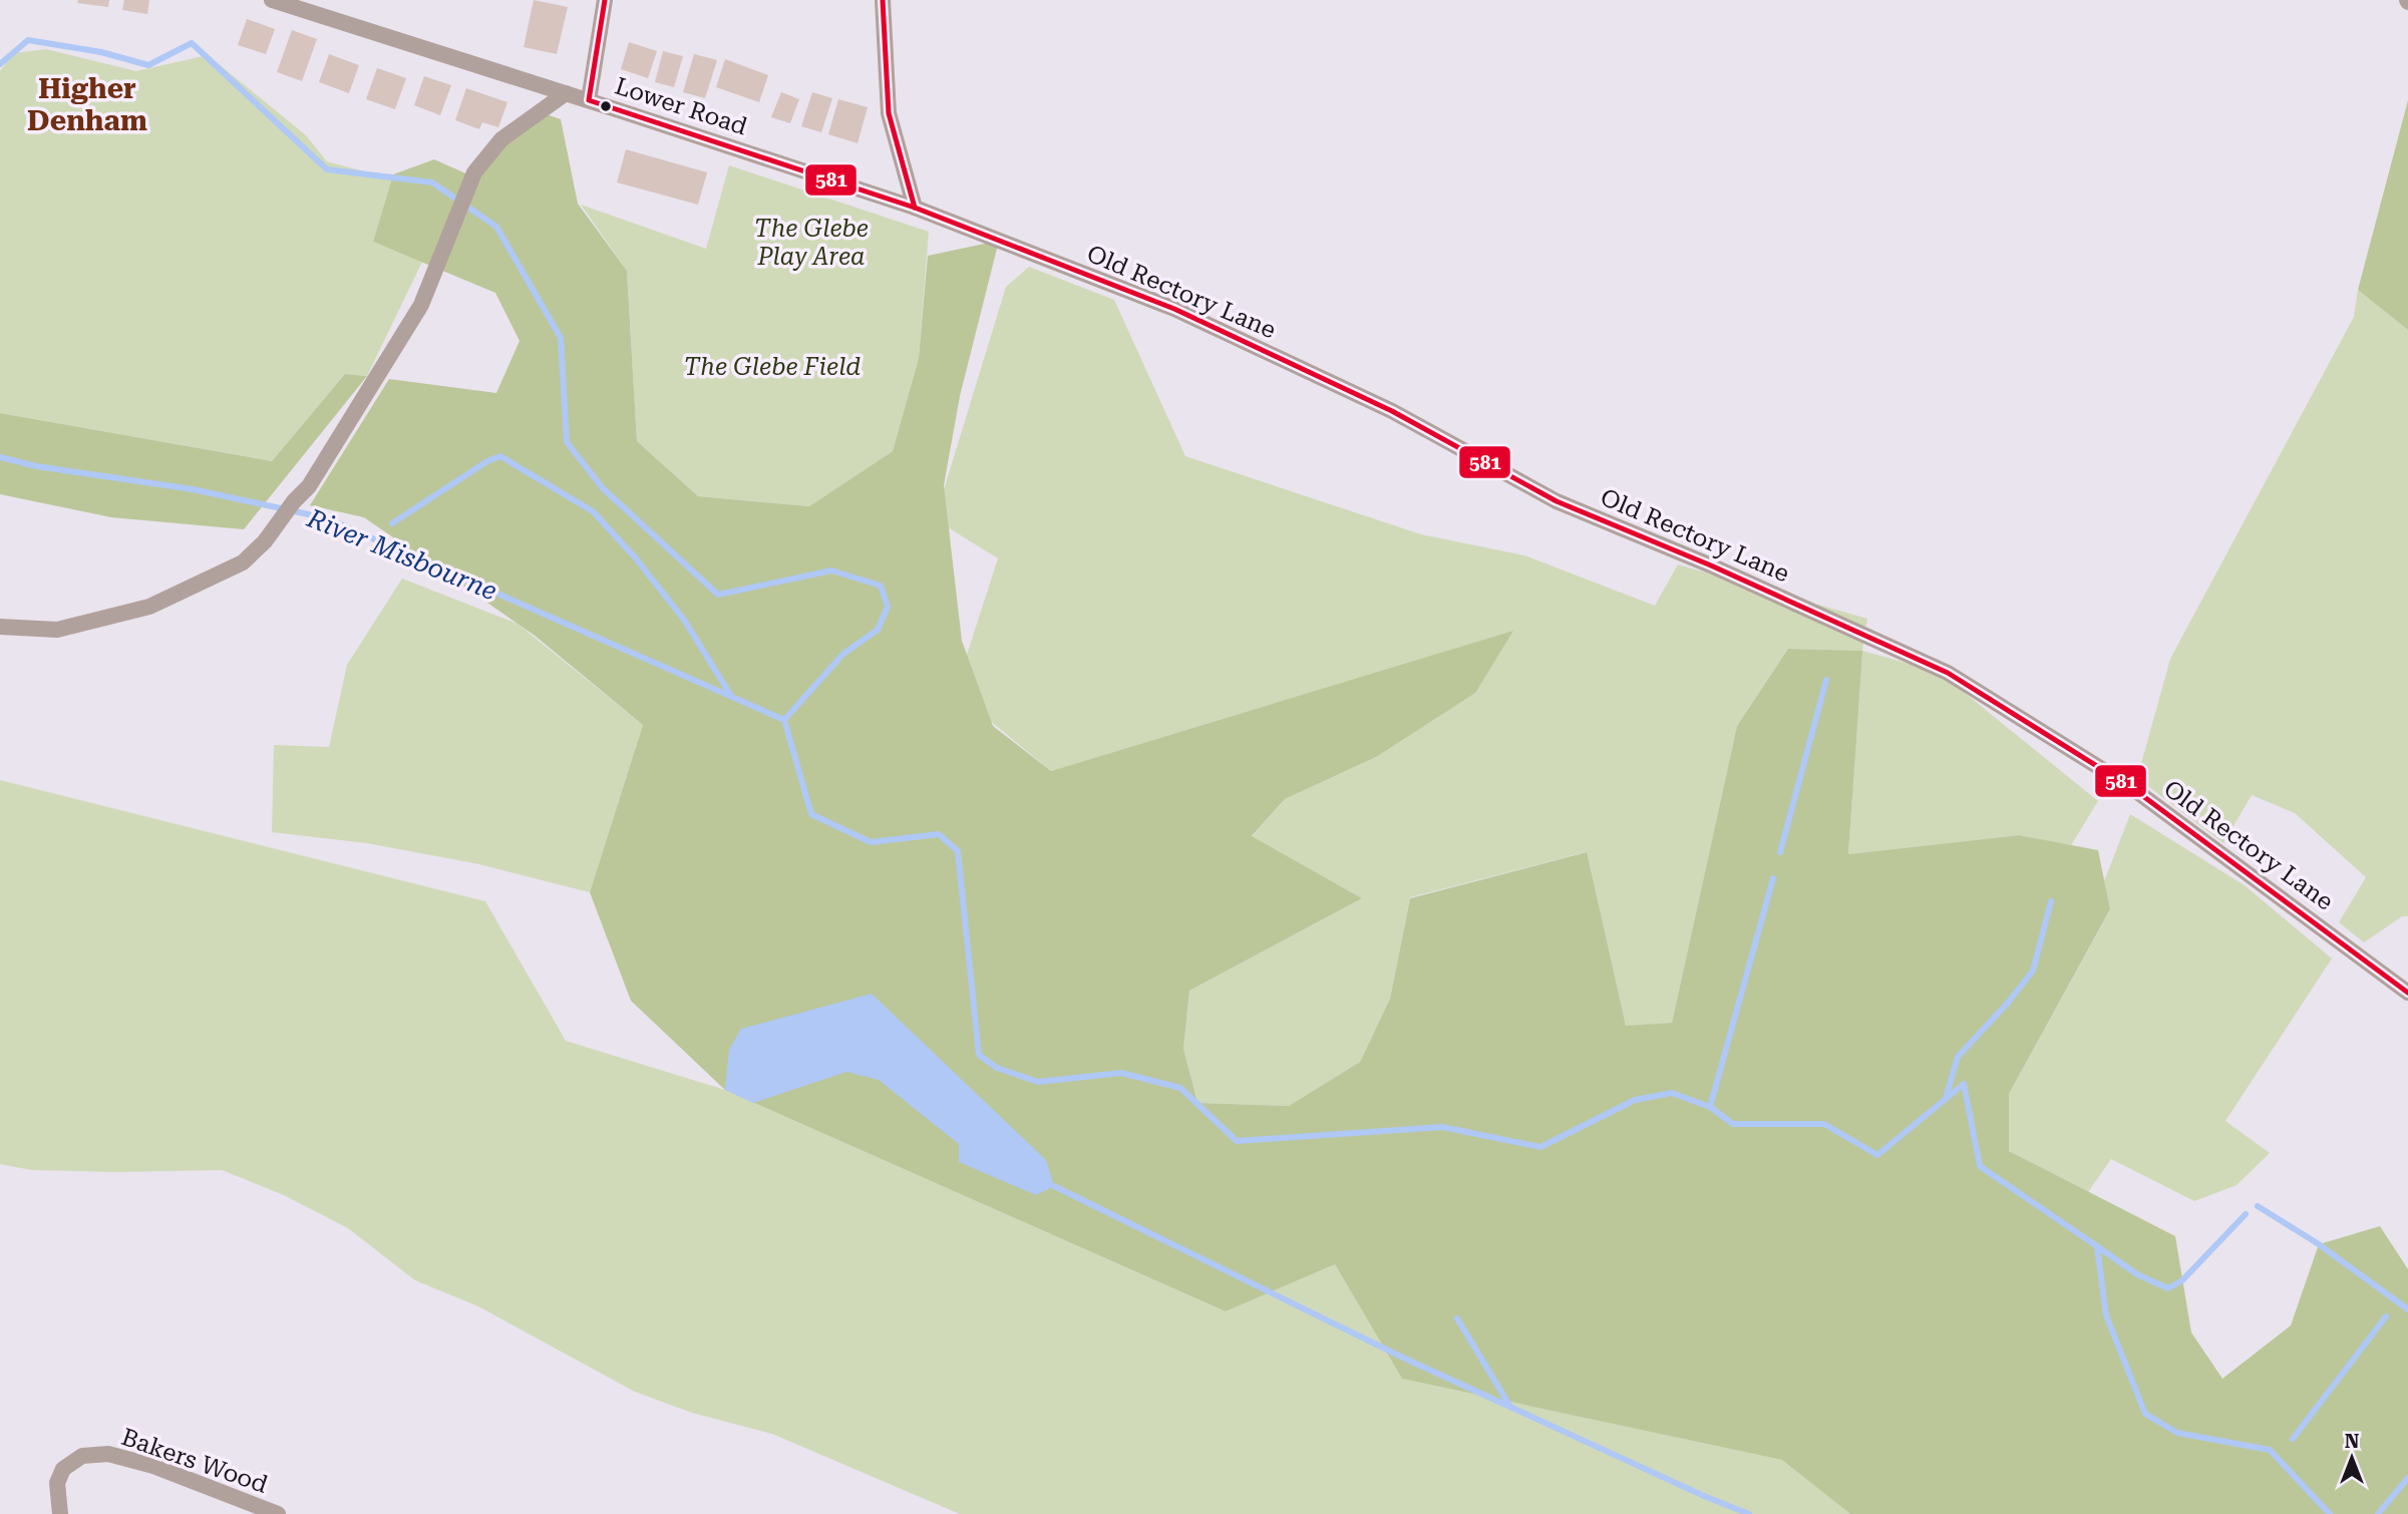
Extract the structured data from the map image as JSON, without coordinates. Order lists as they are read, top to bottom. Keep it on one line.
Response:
{"streets":{"street":["Lower Road","Old Rectory Lane","Bakers Wood"]},"crossings":[["Lower Road","Old Rectory Lane"]],"districts":["Higher Denham"],"water":["River Misbourne"],"parks":["The Glebe Play Area","The Glebe Field"],"lines":["transit line 581"],"north":"top"}
